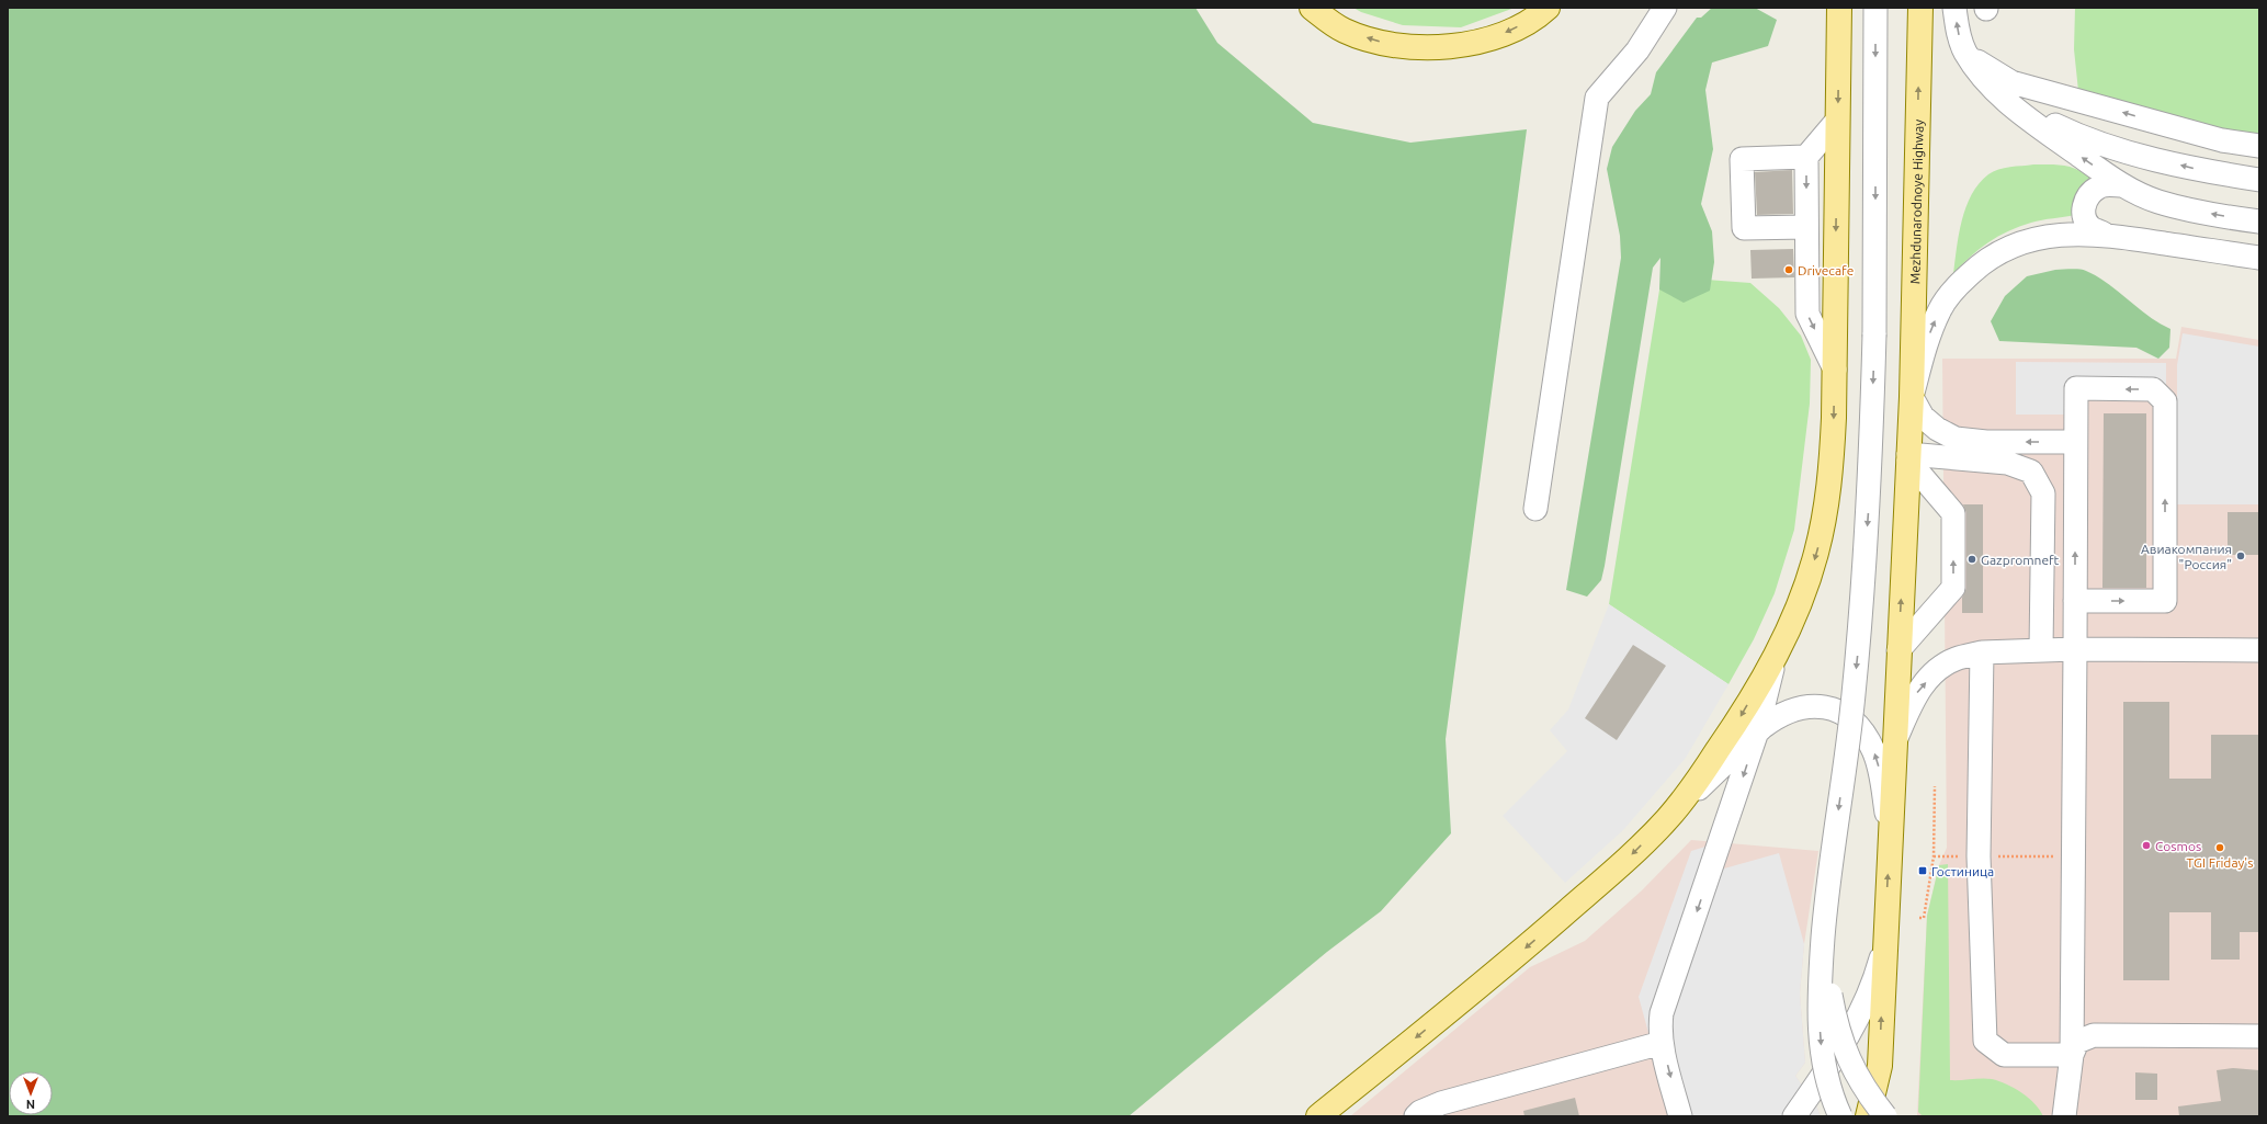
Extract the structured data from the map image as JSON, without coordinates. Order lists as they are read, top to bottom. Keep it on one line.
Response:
{"streets":{"main road":["Mezhdunarodnoye Highway"]},"places":{"other":["Drivecafe","Авиакомпания \"Россия\"","Gazpromneft","Cosmos","TGI Friday's"],"transit":["Гостиница"]},"north":"bottom"}
